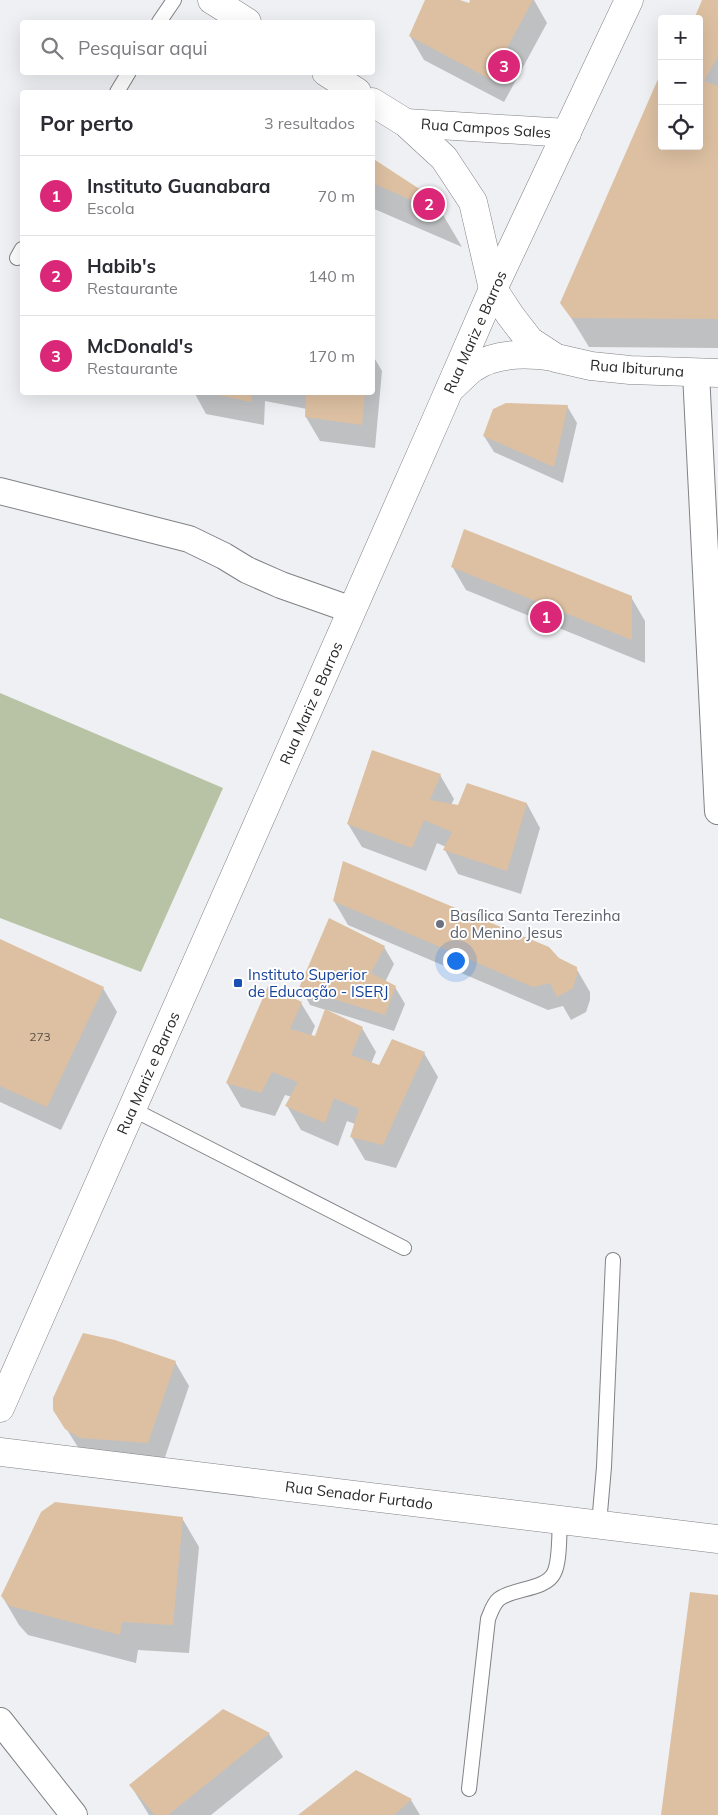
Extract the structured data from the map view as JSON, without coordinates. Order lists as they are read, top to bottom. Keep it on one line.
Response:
{"streets":{"street":["Rua Campos Sales","Rua Mariz e Barros","Rua Ibituruna","Rua Senador Furtado"]},"crossings":[["Rua Campos Sales","Rua Mariz e Barros"],["Rua Campos Sales","Rua Ibituruna"],["Rua Mariz e Barros","Rua Ibituruna"]],"places":{"other":["Basílica Santa Terezinha do Menino Jesus"],"transit":["Instituto Superior de Educação - ISERJ"]},"house_numbers":["273"],"page":{"map_buttons":["+","−"],"search":"Pesquisar aqui","pins":["3","2","1"],"heading":["Por perto","3 resultados"],"list":[{"mark":"1","name":"Instituto Guanabara","note":"Escola","value":"70 m"},{"mark":"2","name":"Habib's","note":"Restaurante","value":"140 m"},{"mark":"3","name":"McDonald's","note":"Restaurante","value":"170 m"}]}}
